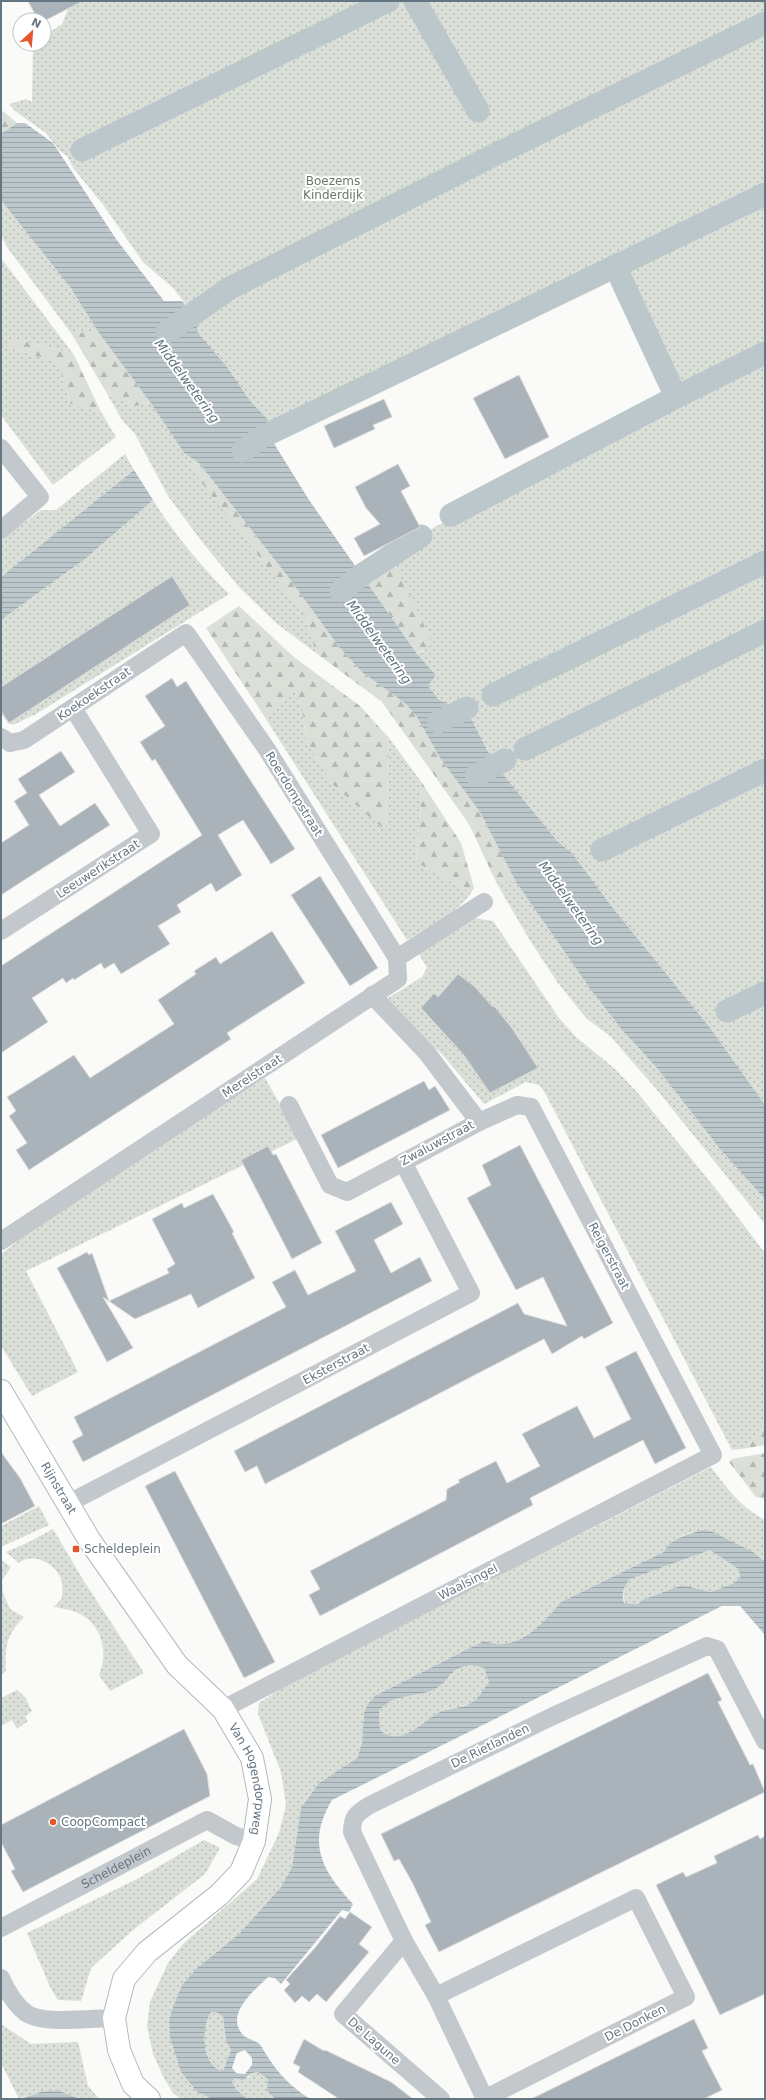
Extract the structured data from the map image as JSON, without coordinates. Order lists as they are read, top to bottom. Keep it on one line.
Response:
{"streets":{"street":["Koekoekstraat","Roerdompstraat","Leeuwerikstraat","Merelstraat","Zwaluwstraat","Reigerstraat","Eksterstraat","Rijnstraat","Waalsingel","De Rietlanden","Van Hogendorpweg","Scheldeplein","De Donken","De Lagune"]},"crossings":[["Koekoekstraat","Roerdompstraat"],["Koekoekstraat","Leeuwerikstraat"],["Roerdompstraat","Merelstraat"],["Merelstraat","Zwaluwstraat"],["Zwaluwstraat","Reigerstraat"],["Zwaluwstraat","Eksterstraat"],["Reigerstraat","Waalsingel"],["Eksterstraat","Rijnstraat"],["Rijnstraat","Waalsingel"],["Rijnstraat","Van Hogendorpweg"],["Waalsingel","Van Hogendorpweg"],["De Rietlanden","De Donken"],["De Rietlanden","De Lagune"],["Van Hogendorpweg","Scheldeplein"]],"water":["Middelwetering"],"parks":["Boezems Kinderdijk"],"places":{"transit":["Scheldeplein"],"other":["CoopCompact"]},"north":"top right"}
